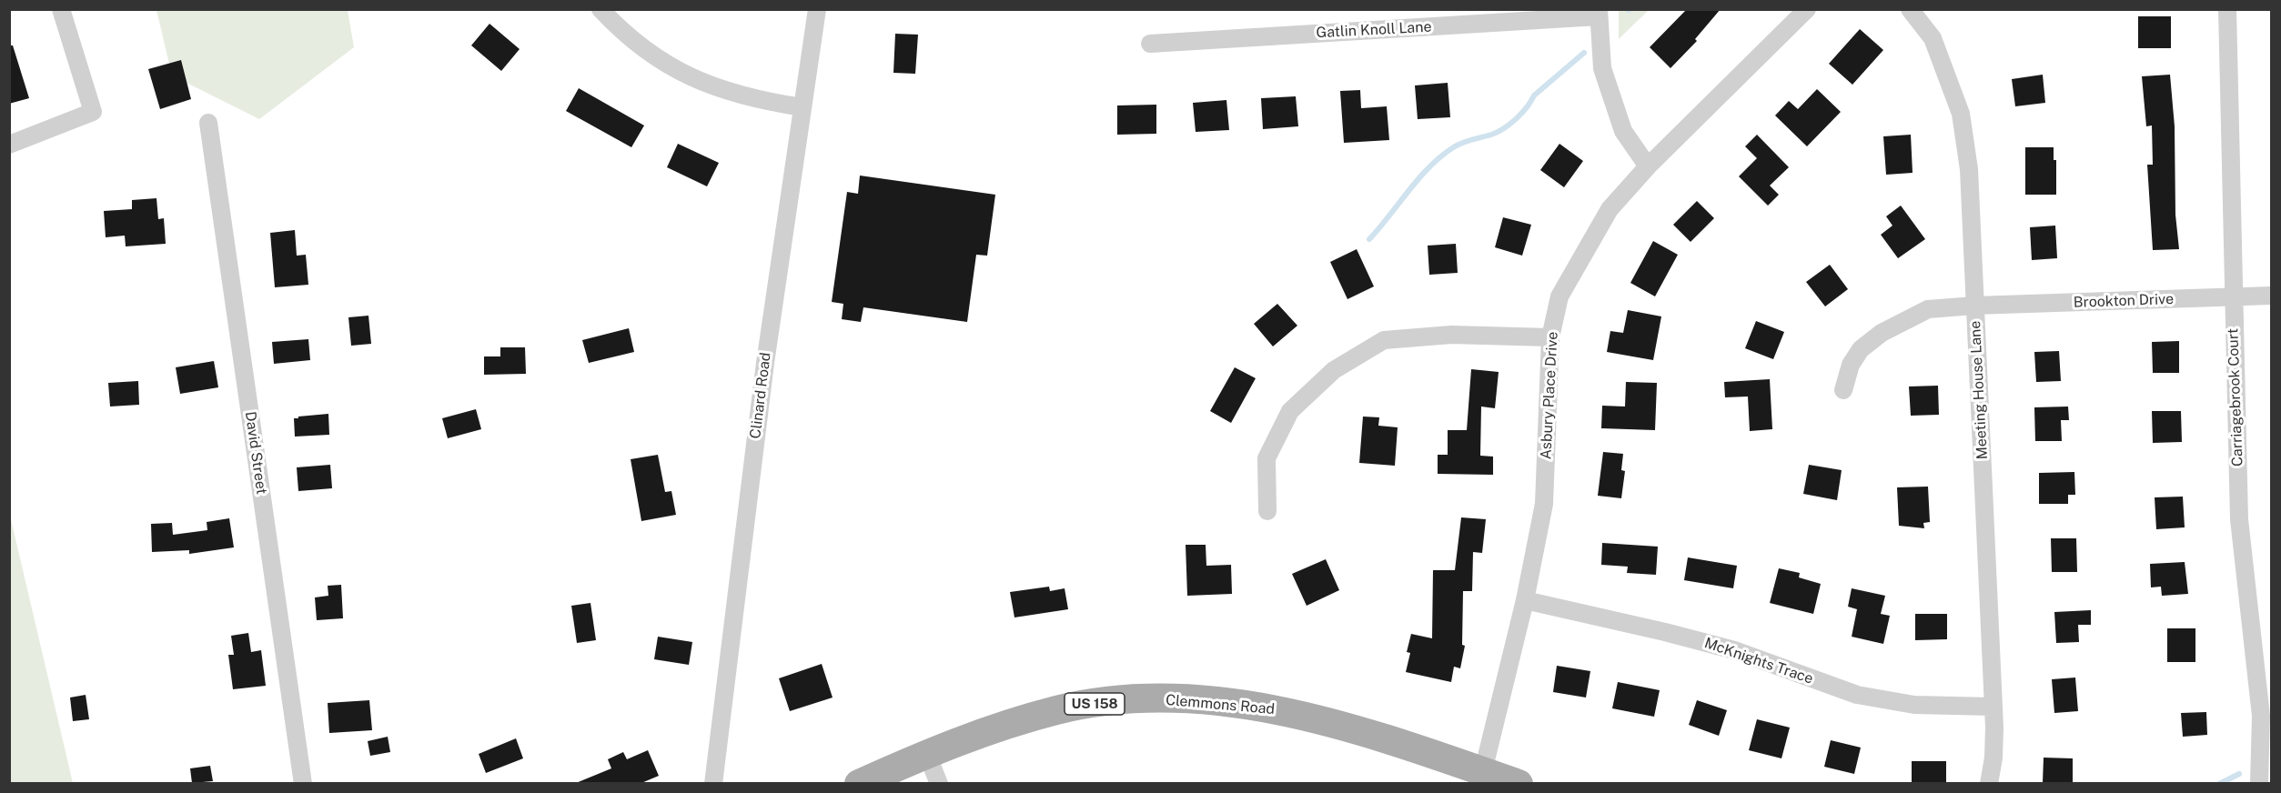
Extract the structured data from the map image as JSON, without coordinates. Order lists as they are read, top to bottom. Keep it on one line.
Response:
{"streets":{"main road":["US 158","Clemmons Road"],"street":["Gatlin Knoll Lane","Brookton Drive","Meeting House Lane","Clinard Road","Asbury Place Drive","Carriagebrook Court","David Street","McKnights Trace"]},"crossings":[["Brookton Drive","Meeting House Lane"],["Brookton Drive","Carriagebrook Court"],["Meeting House Lane","McKnights Trace"],["Asbury Place Drive","McKnights Trace"],["Asbury Place Drive","Clemmons Road"]]}
